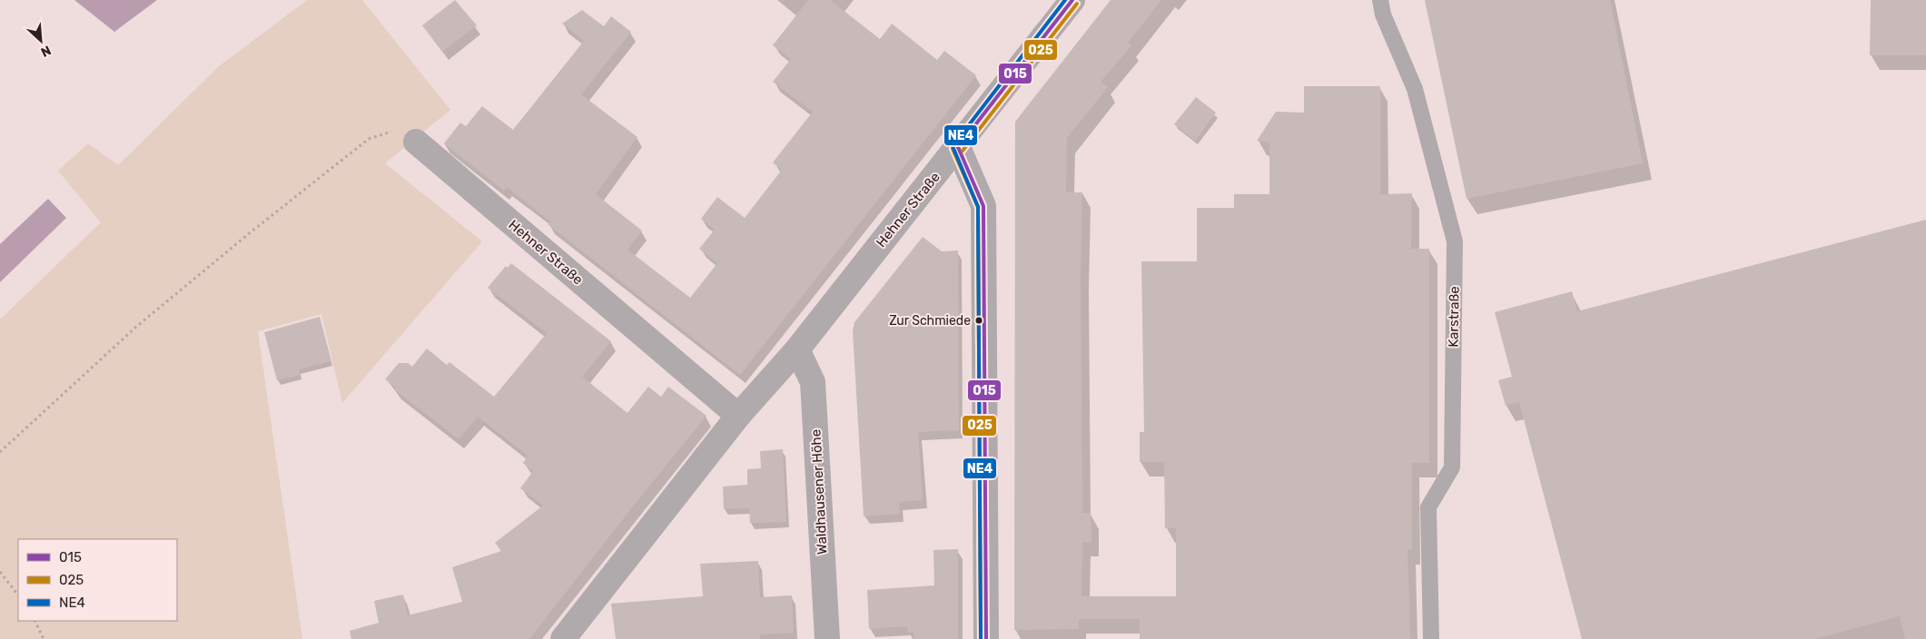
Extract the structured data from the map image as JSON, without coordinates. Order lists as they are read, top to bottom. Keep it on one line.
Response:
{"streets":{"street":["Hehner Straße","Waldhausener Höhe"],"lane":["Karstraße"]},"crossings":[["Hehner Straße","Waldhausener Höhe"]],"places":["Zur Schmiede"],"lines":["transit line 015","transit line NE4","transit line 025"],"legend":["015","025","NE4"],"north":"bottom right"}
